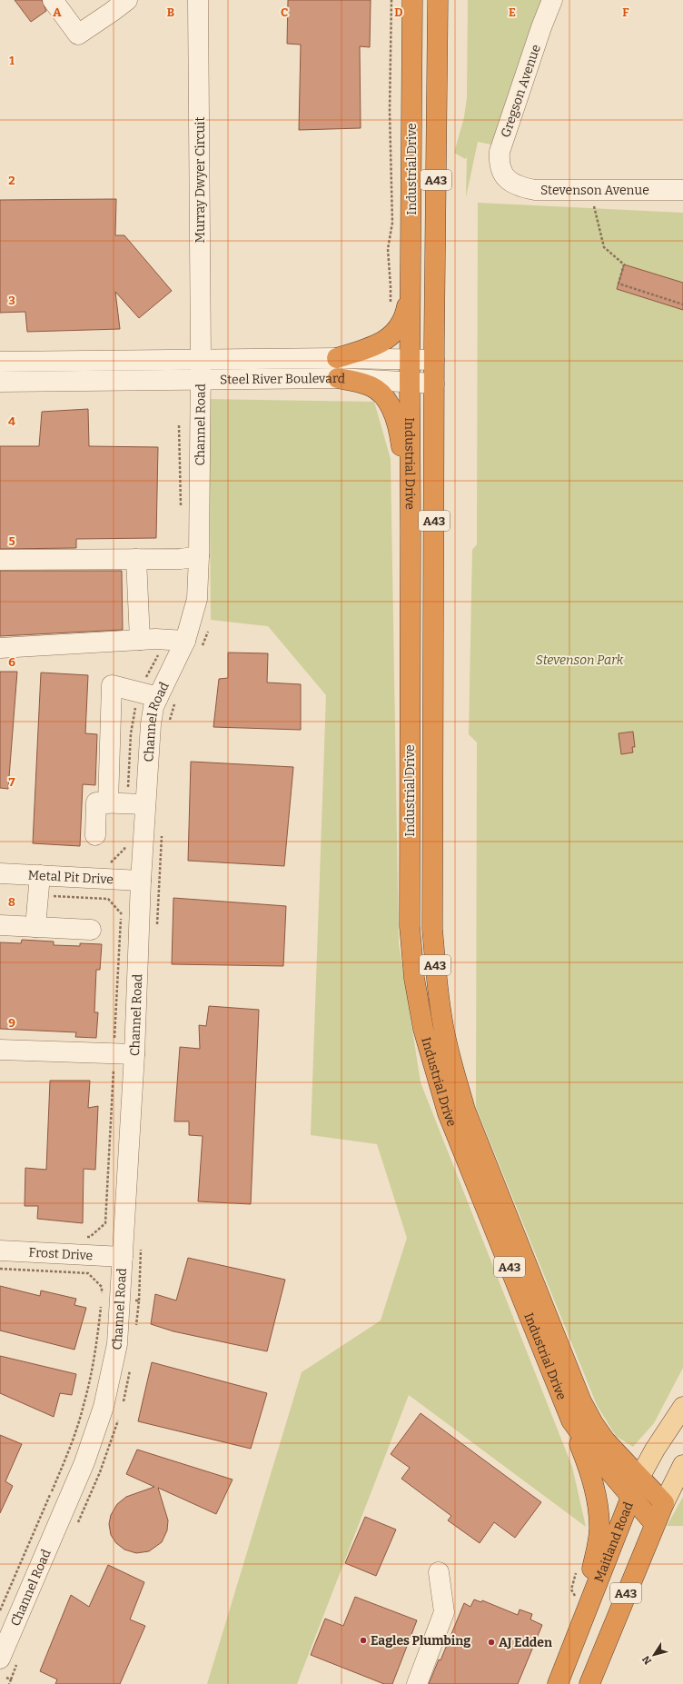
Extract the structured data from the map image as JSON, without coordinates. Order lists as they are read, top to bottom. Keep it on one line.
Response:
{"streets":{"highway":["Industrial Drive","A43","Maitland Road"],"street":["Gregson Avenue","Murray Dwyer Circuit","Stevenson Avenue","Steel River Boulevard","Channel Road","Metal Pit Drive","Frost Drive"]},"crossings":[["Gregson Avenue","Stevenson Avenue"],["Industrial Drive","A43"],["Industrial Drive","Steel River Boulevard"],["Industrial Drive","Maitland Road"],["Murray Dwyer Circuit","Steel River Boulevard"],["Murray Dwyer Circuit","Channel Road"],["A43","Maitland Road"],["Steel River Boulevard","Channel Road"],["Channel Road","Metal Pit Drive"],["Channel Road","Frost Drive"]],"parks":["Stevenson Park"],"places":["Eagles Plumbing","AJ Edden"],"north":"bottom left","grid":{"columns":["A","B","C","D","E","F"],"rows":["1","2","3","4","5","6","7","8","9"]}}
